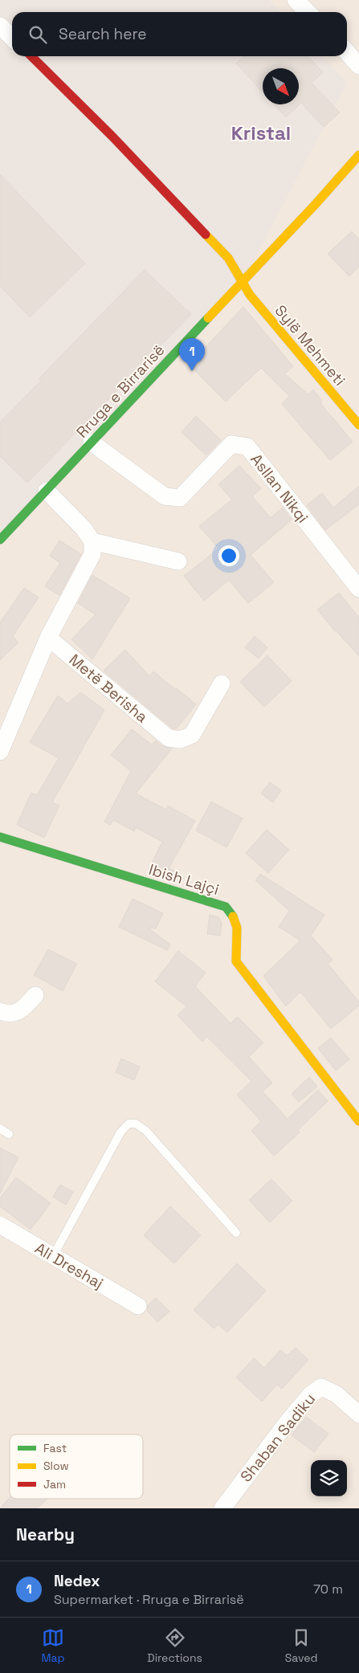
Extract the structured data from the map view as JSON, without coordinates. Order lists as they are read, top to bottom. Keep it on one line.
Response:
{"streets":{"street":["Sylë Mehmeti","Rruga e Birrarisë","Asllan Nikqi","Metë Berisha","Ibish Lajçi","Ali Dreshaj","Shaban Sadiku"]},"crossings":[["Sylë Mehmeti","Rruga e Birrarisë"],["Rruga e Birrarisë","Asllan Nikqi"]],"districts":["Kristal"],"legend":["Fast","Slow","Jam"],"north":"bottom right","page":{"search":"Search here","pins":"1","heading":"Nearby","list":[{"mark":"1","name":"Nedex","note":"Supermarket · Rruga e Birrarisë","value":"70 m"}],"nav":["Map","Directions","Saved"]}}
